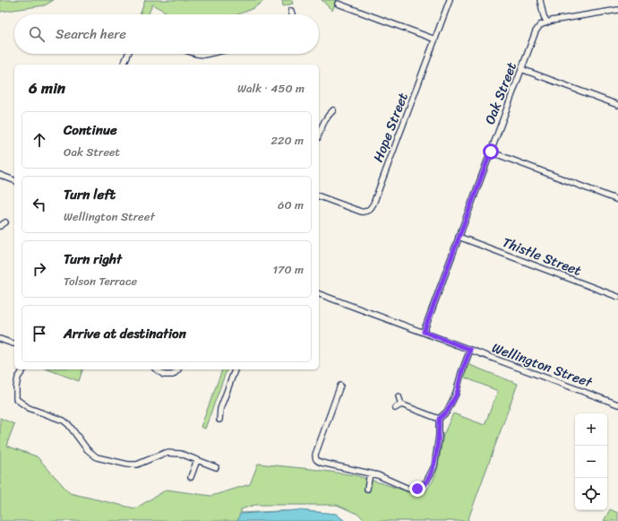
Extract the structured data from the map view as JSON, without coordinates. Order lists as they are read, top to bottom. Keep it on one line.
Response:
{"streets":{"street":["Oak Street","Hope Street","Thistle Street","Wellington Street"]},"crossings":[["Oak Street","Thistle Street"],["Oak Street","Wellington Street"]],"page":{"search":"Search here","heading":["6 min","Walk · 450 m"],"list":[["Continue","Oak Street","220 m"],["Turn left","Wellington Street","60 m"],["Turn right","Tolson Terrace","170 m"],"Arrive at destination"],"map_buttons":["+","−"]}}
